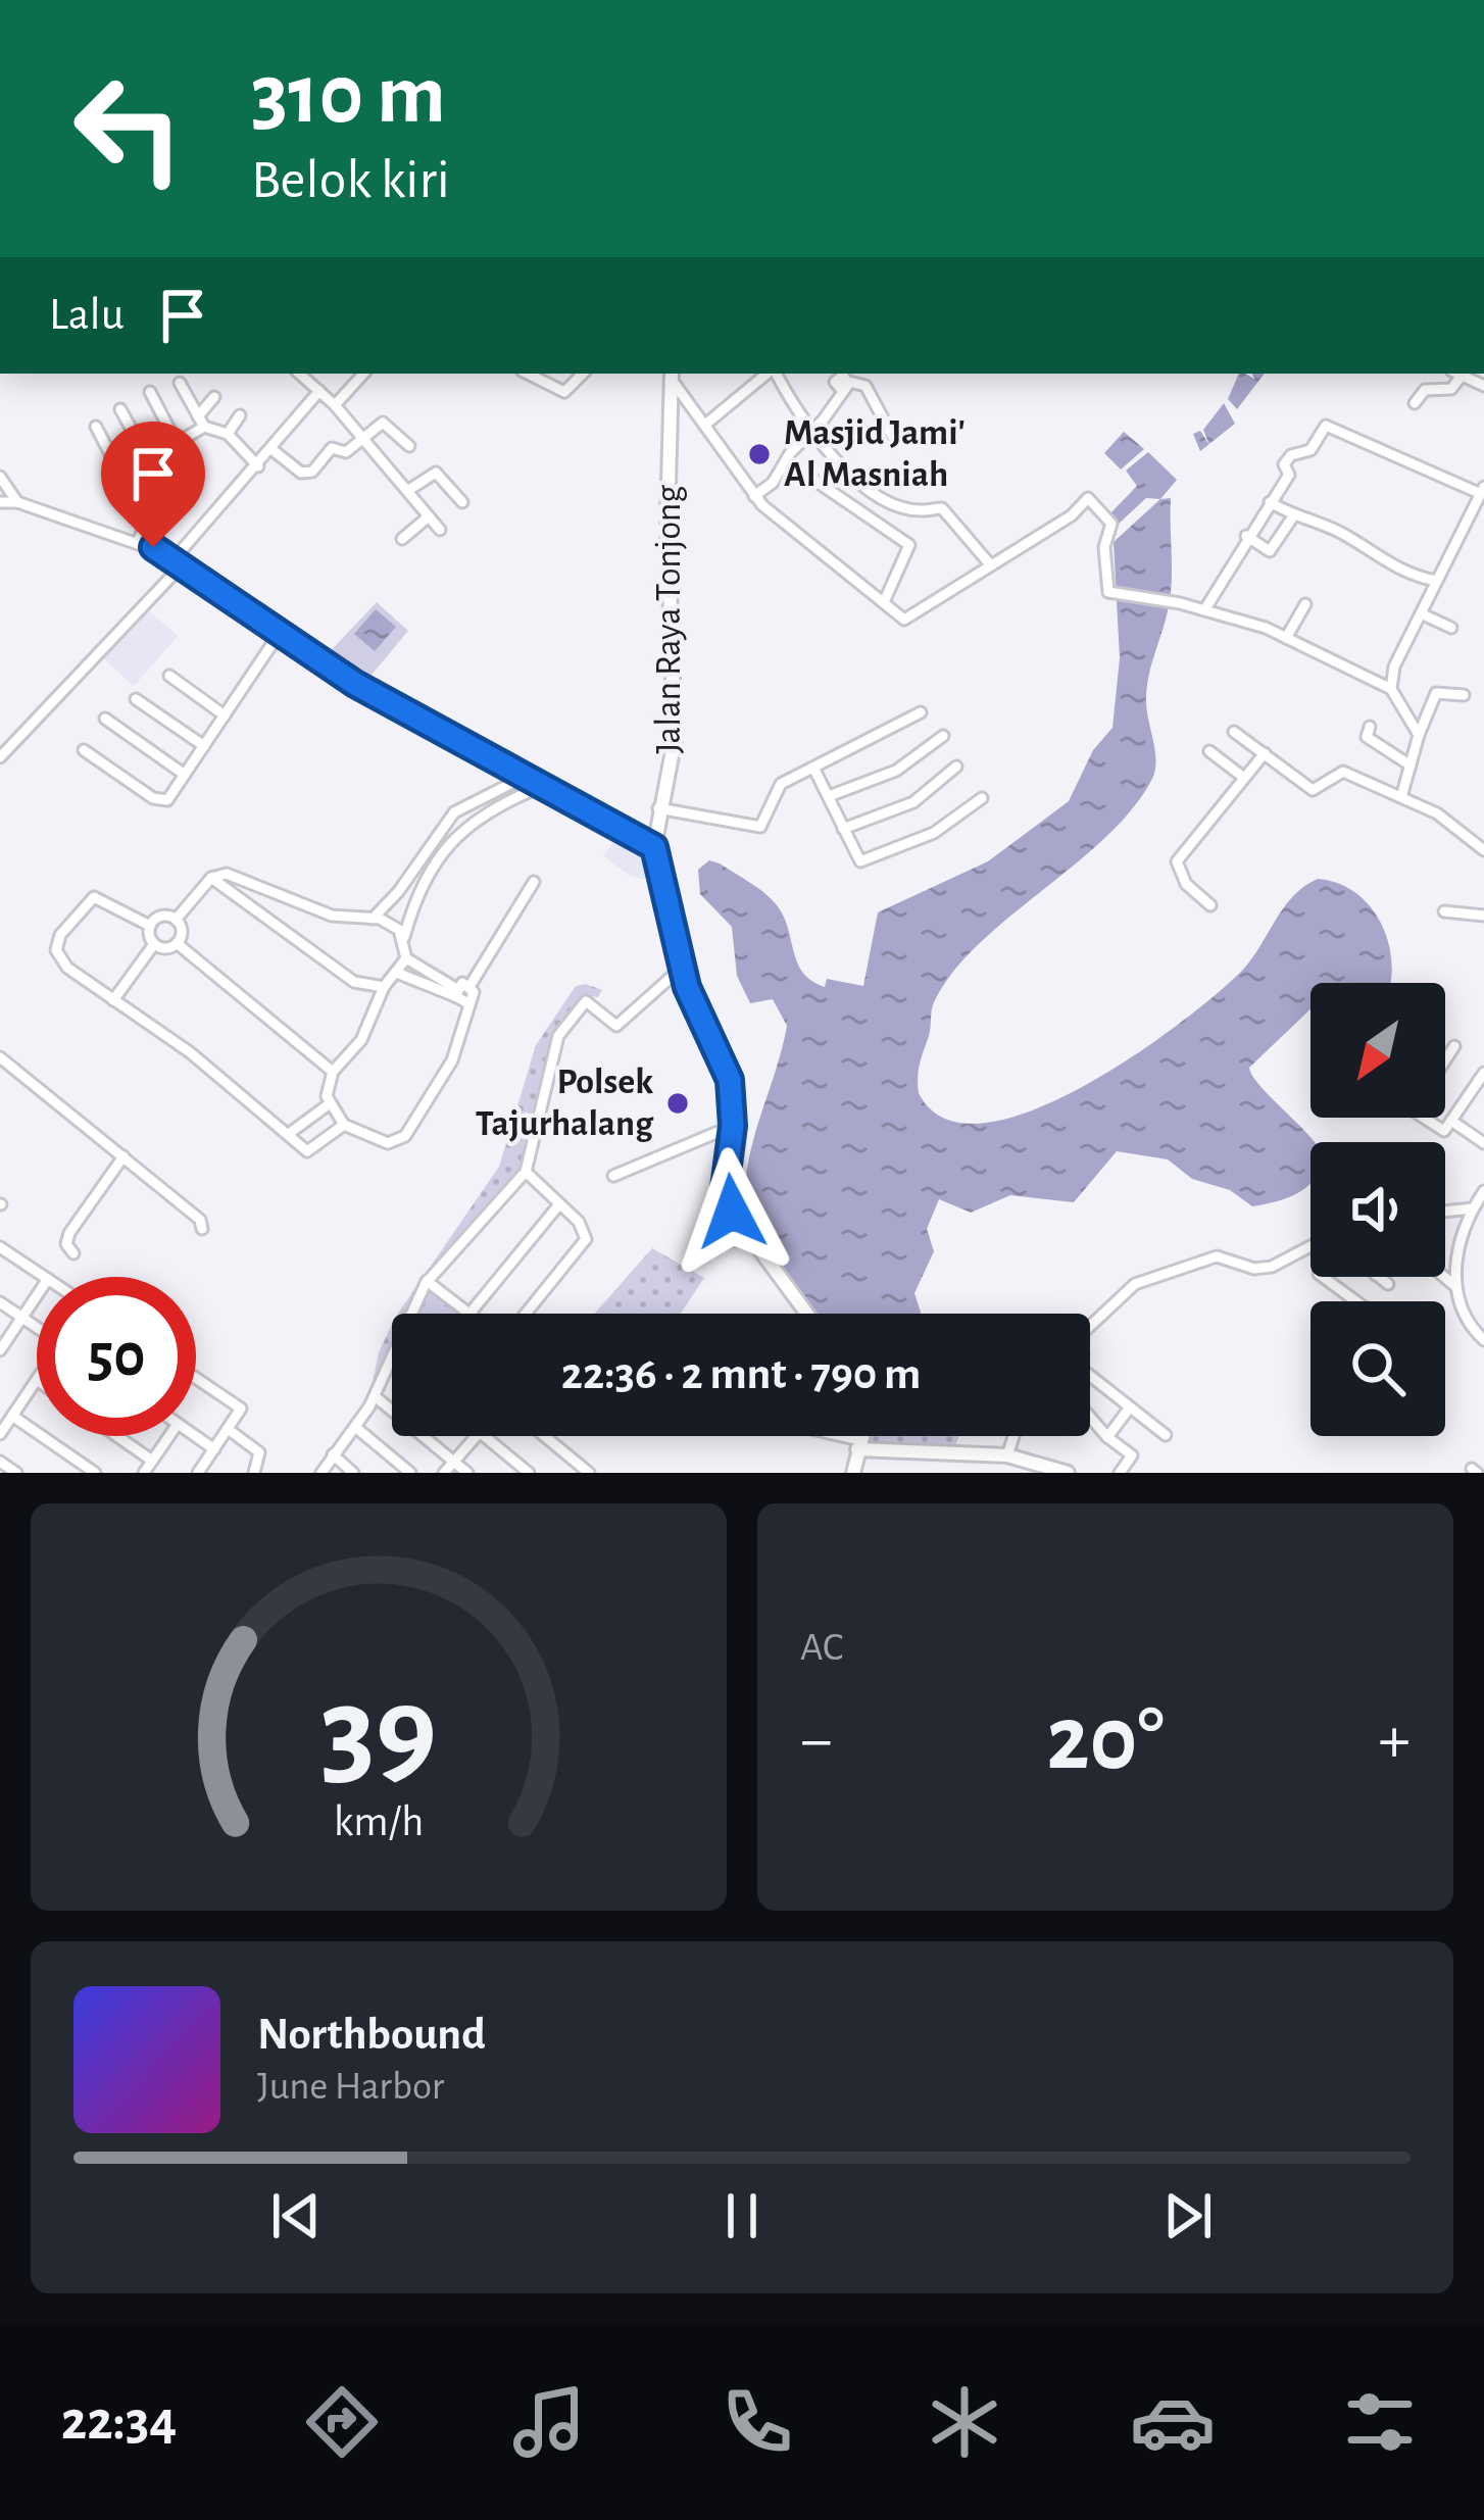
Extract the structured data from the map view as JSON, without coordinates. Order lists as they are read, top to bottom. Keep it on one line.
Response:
{"streets":{"main road":["Jalan Raya Tonjong"]},"places":["Masjid Jami' Al Masniah","Polsek Tajurhalang"],"north":"bottom left","page":{"turn":["310 m","Belok kiri"],"then":"Lalu","limit":"50","trip":"22:36 · 2 mnt · 790 m","tile":"AC","heat":["−","20°","+"],"song":["Northbound","June Harbor"],"tabs":"22:34","gauge":["39","km/h"]}}
